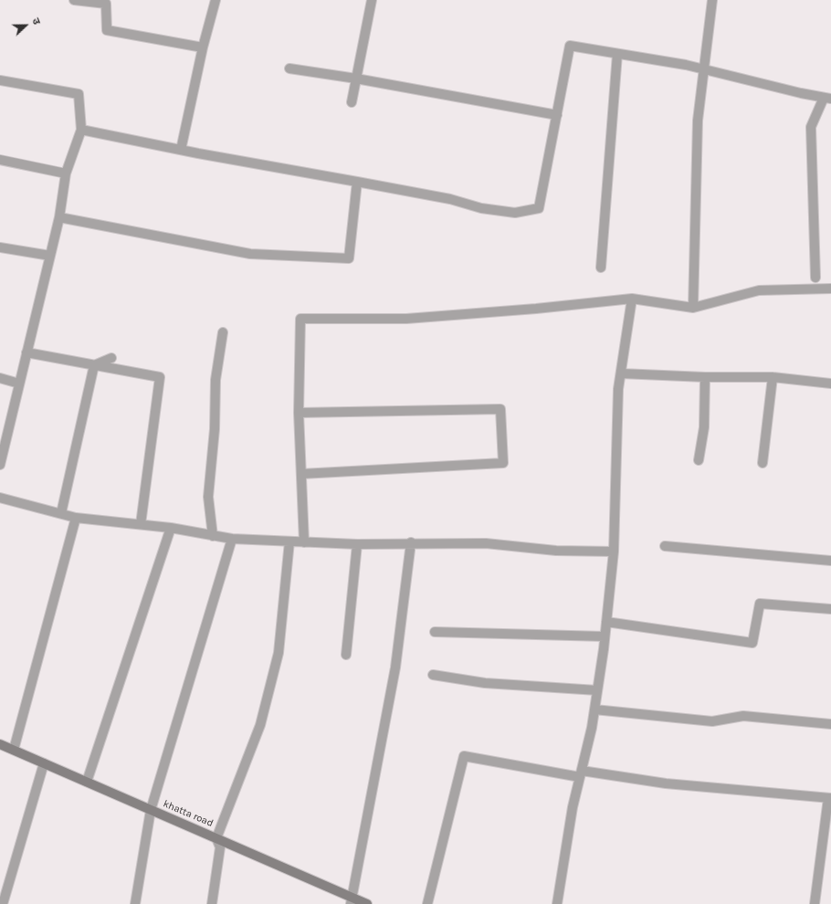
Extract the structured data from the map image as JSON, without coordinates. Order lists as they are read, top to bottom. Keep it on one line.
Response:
{"streets":{"street":["khatta road"]},"north":"right"}
